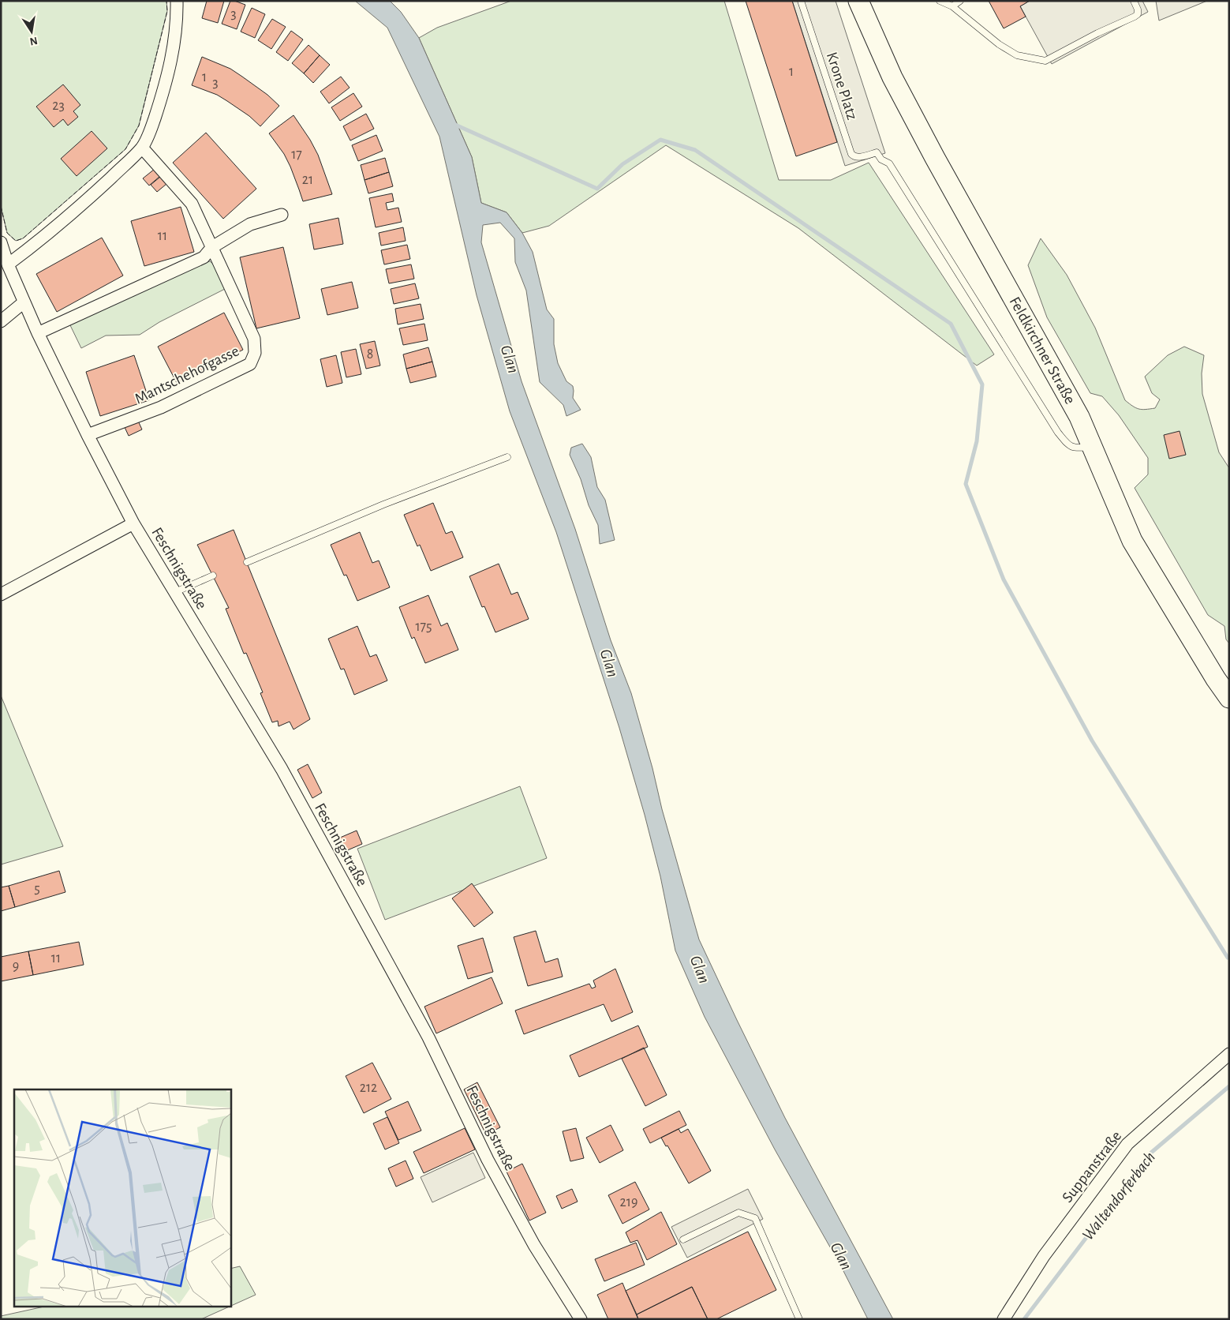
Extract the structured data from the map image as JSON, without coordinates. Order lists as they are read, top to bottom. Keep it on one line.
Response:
{"streets":{"main road":["Feldkirchner Straße"],"street":["Mantschehofgasse","Feschnigstraße","Suppanstraße"],"lane":["Krone Platz"]},"crossings":[["Krone Platz","Feldkirchner Straße"]],"water":["Glan","Waltendorferbach"],"house_numbers":["3","1","1","3","23","17","21","11","8","175","5","11","9","212","219"],"north":"bottom"}
